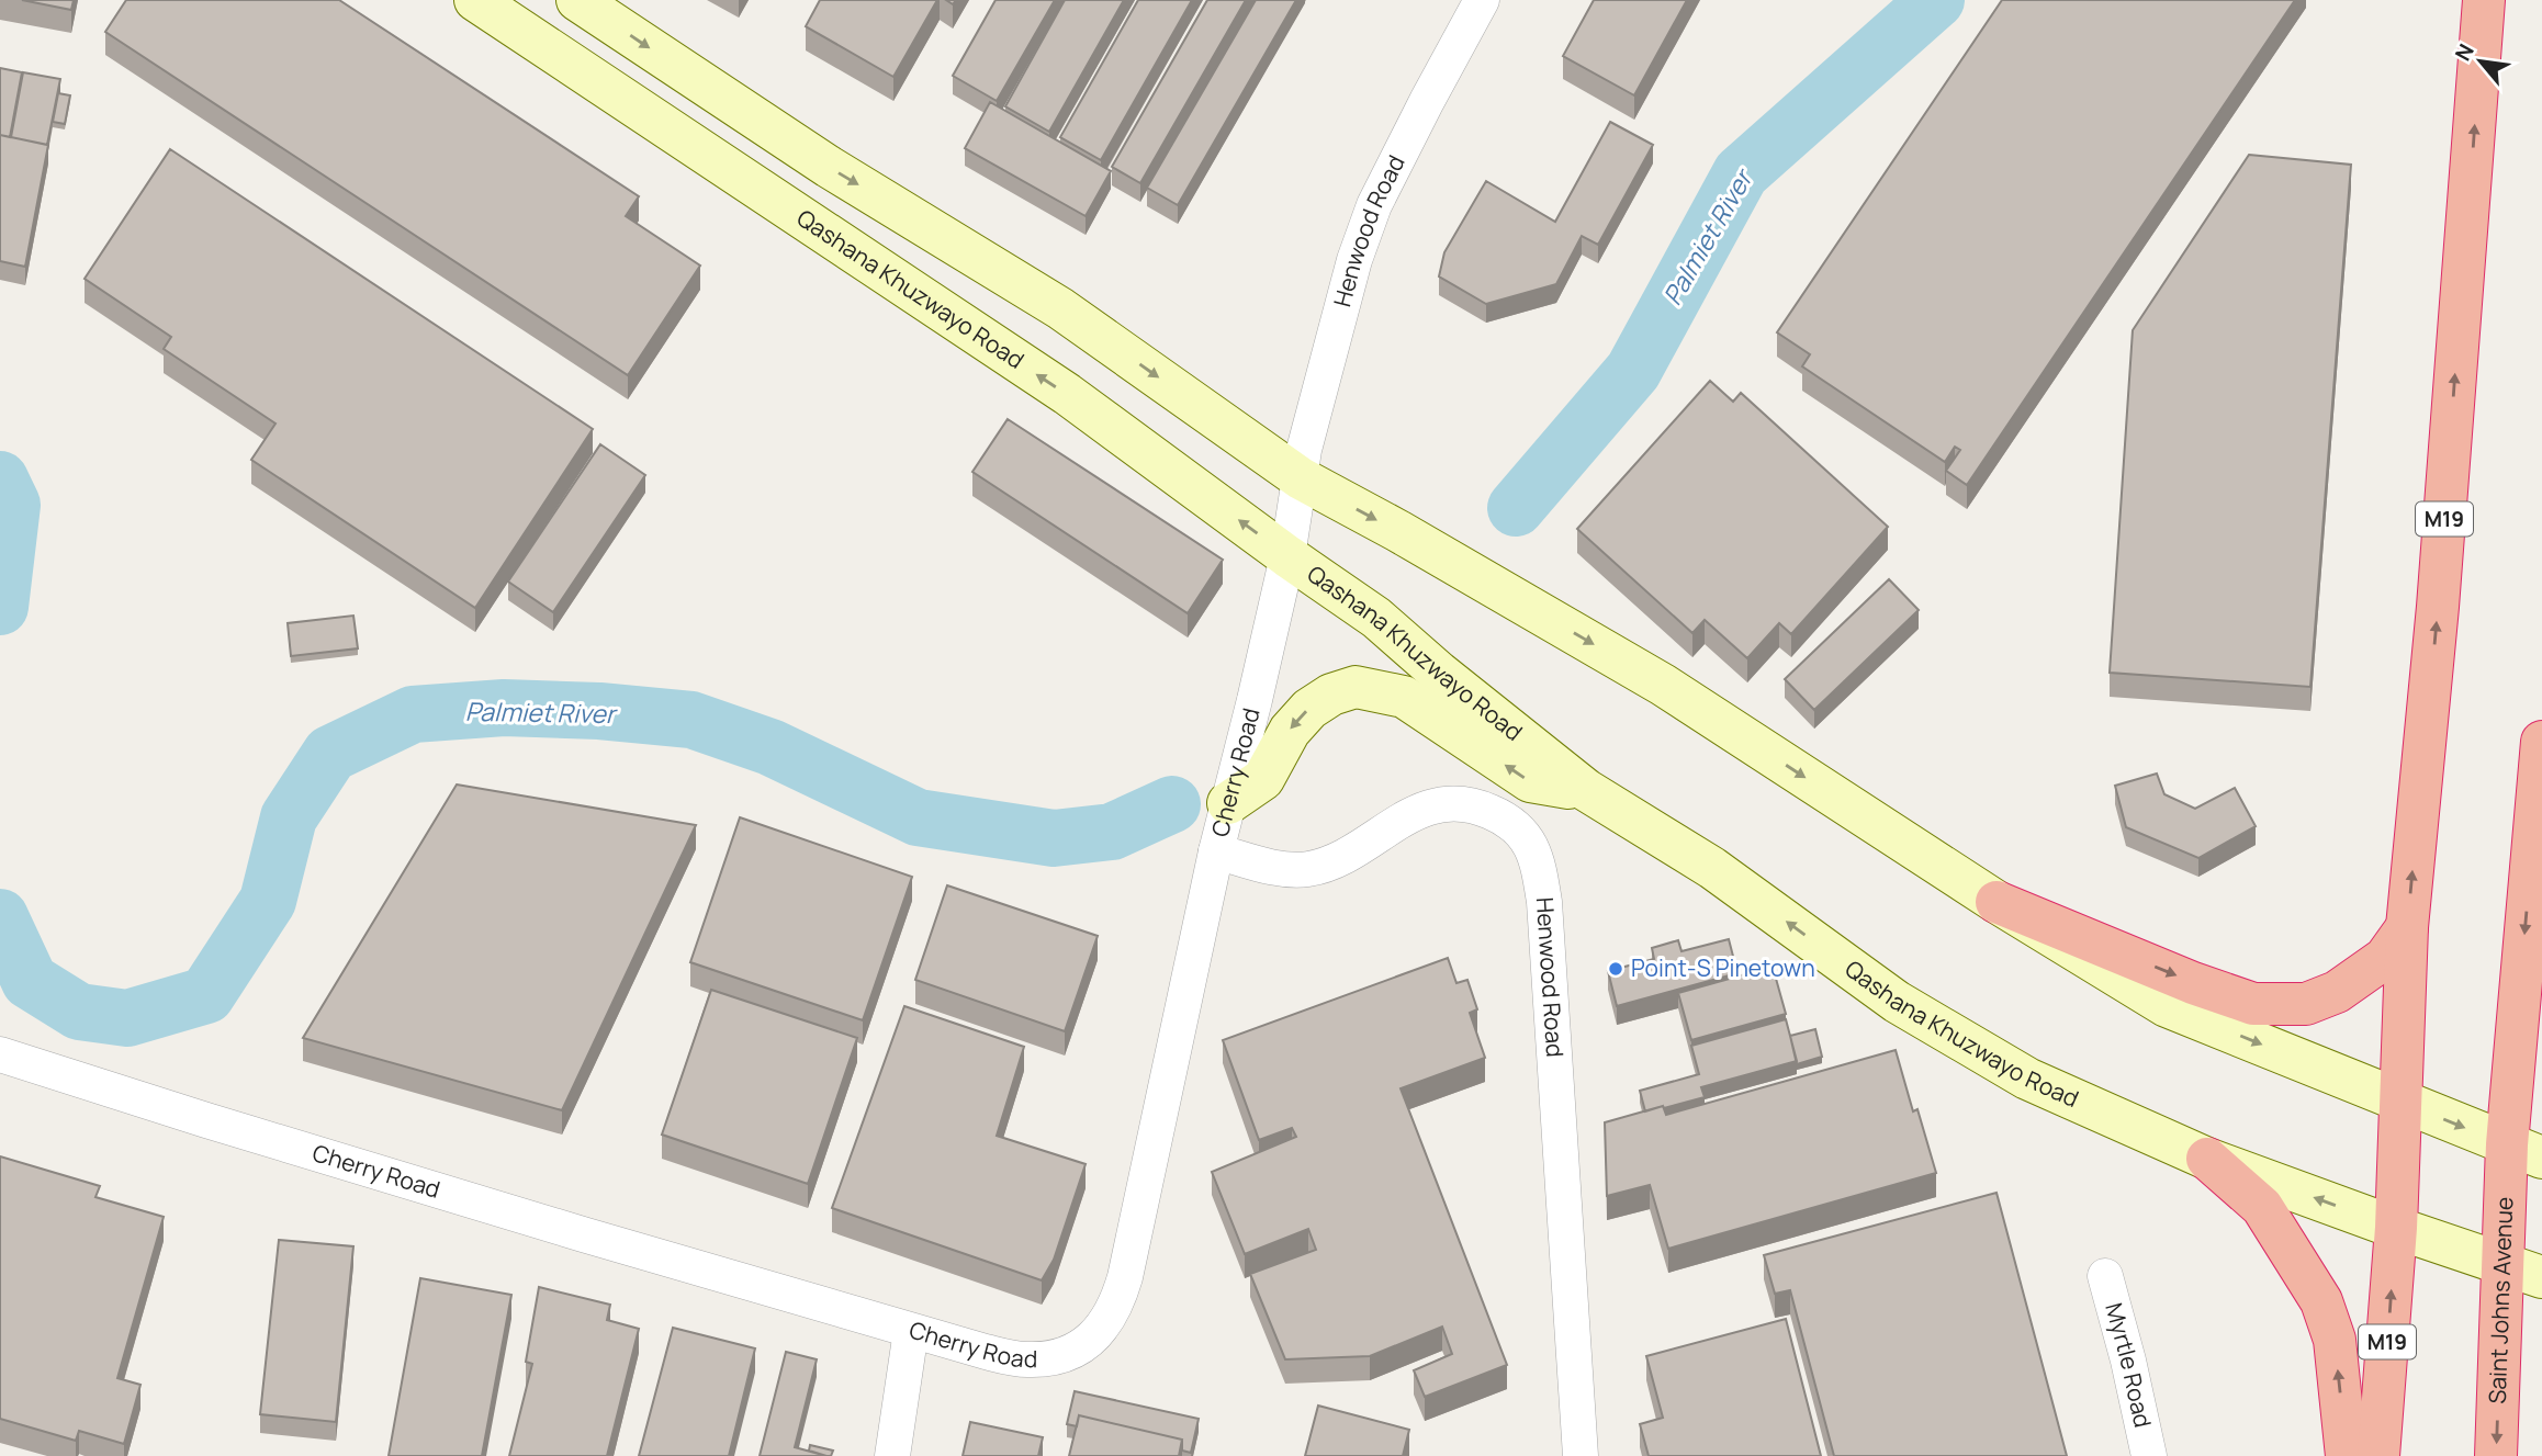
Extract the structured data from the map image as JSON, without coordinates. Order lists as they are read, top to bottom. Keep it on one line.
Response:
{"streets":{"highway":["M19","Saint Johns Avenue"],"main road":["Qashana Khuzwayo Road"],"street":["Henwood Road","Cherry Road","Myrtle Road"]},"crossings":[["Henwood Road","Cherry Road"],["Qashana Khuzwayo Road","M19"],["Qashana Khuzwayo Road","Cherry Road"],["Qashana Khuzwayo Road","Saint Johns Avenue"]],"water":["Palmiet River"],"places":["Point-S Pinetown"],"north":"top left"}
